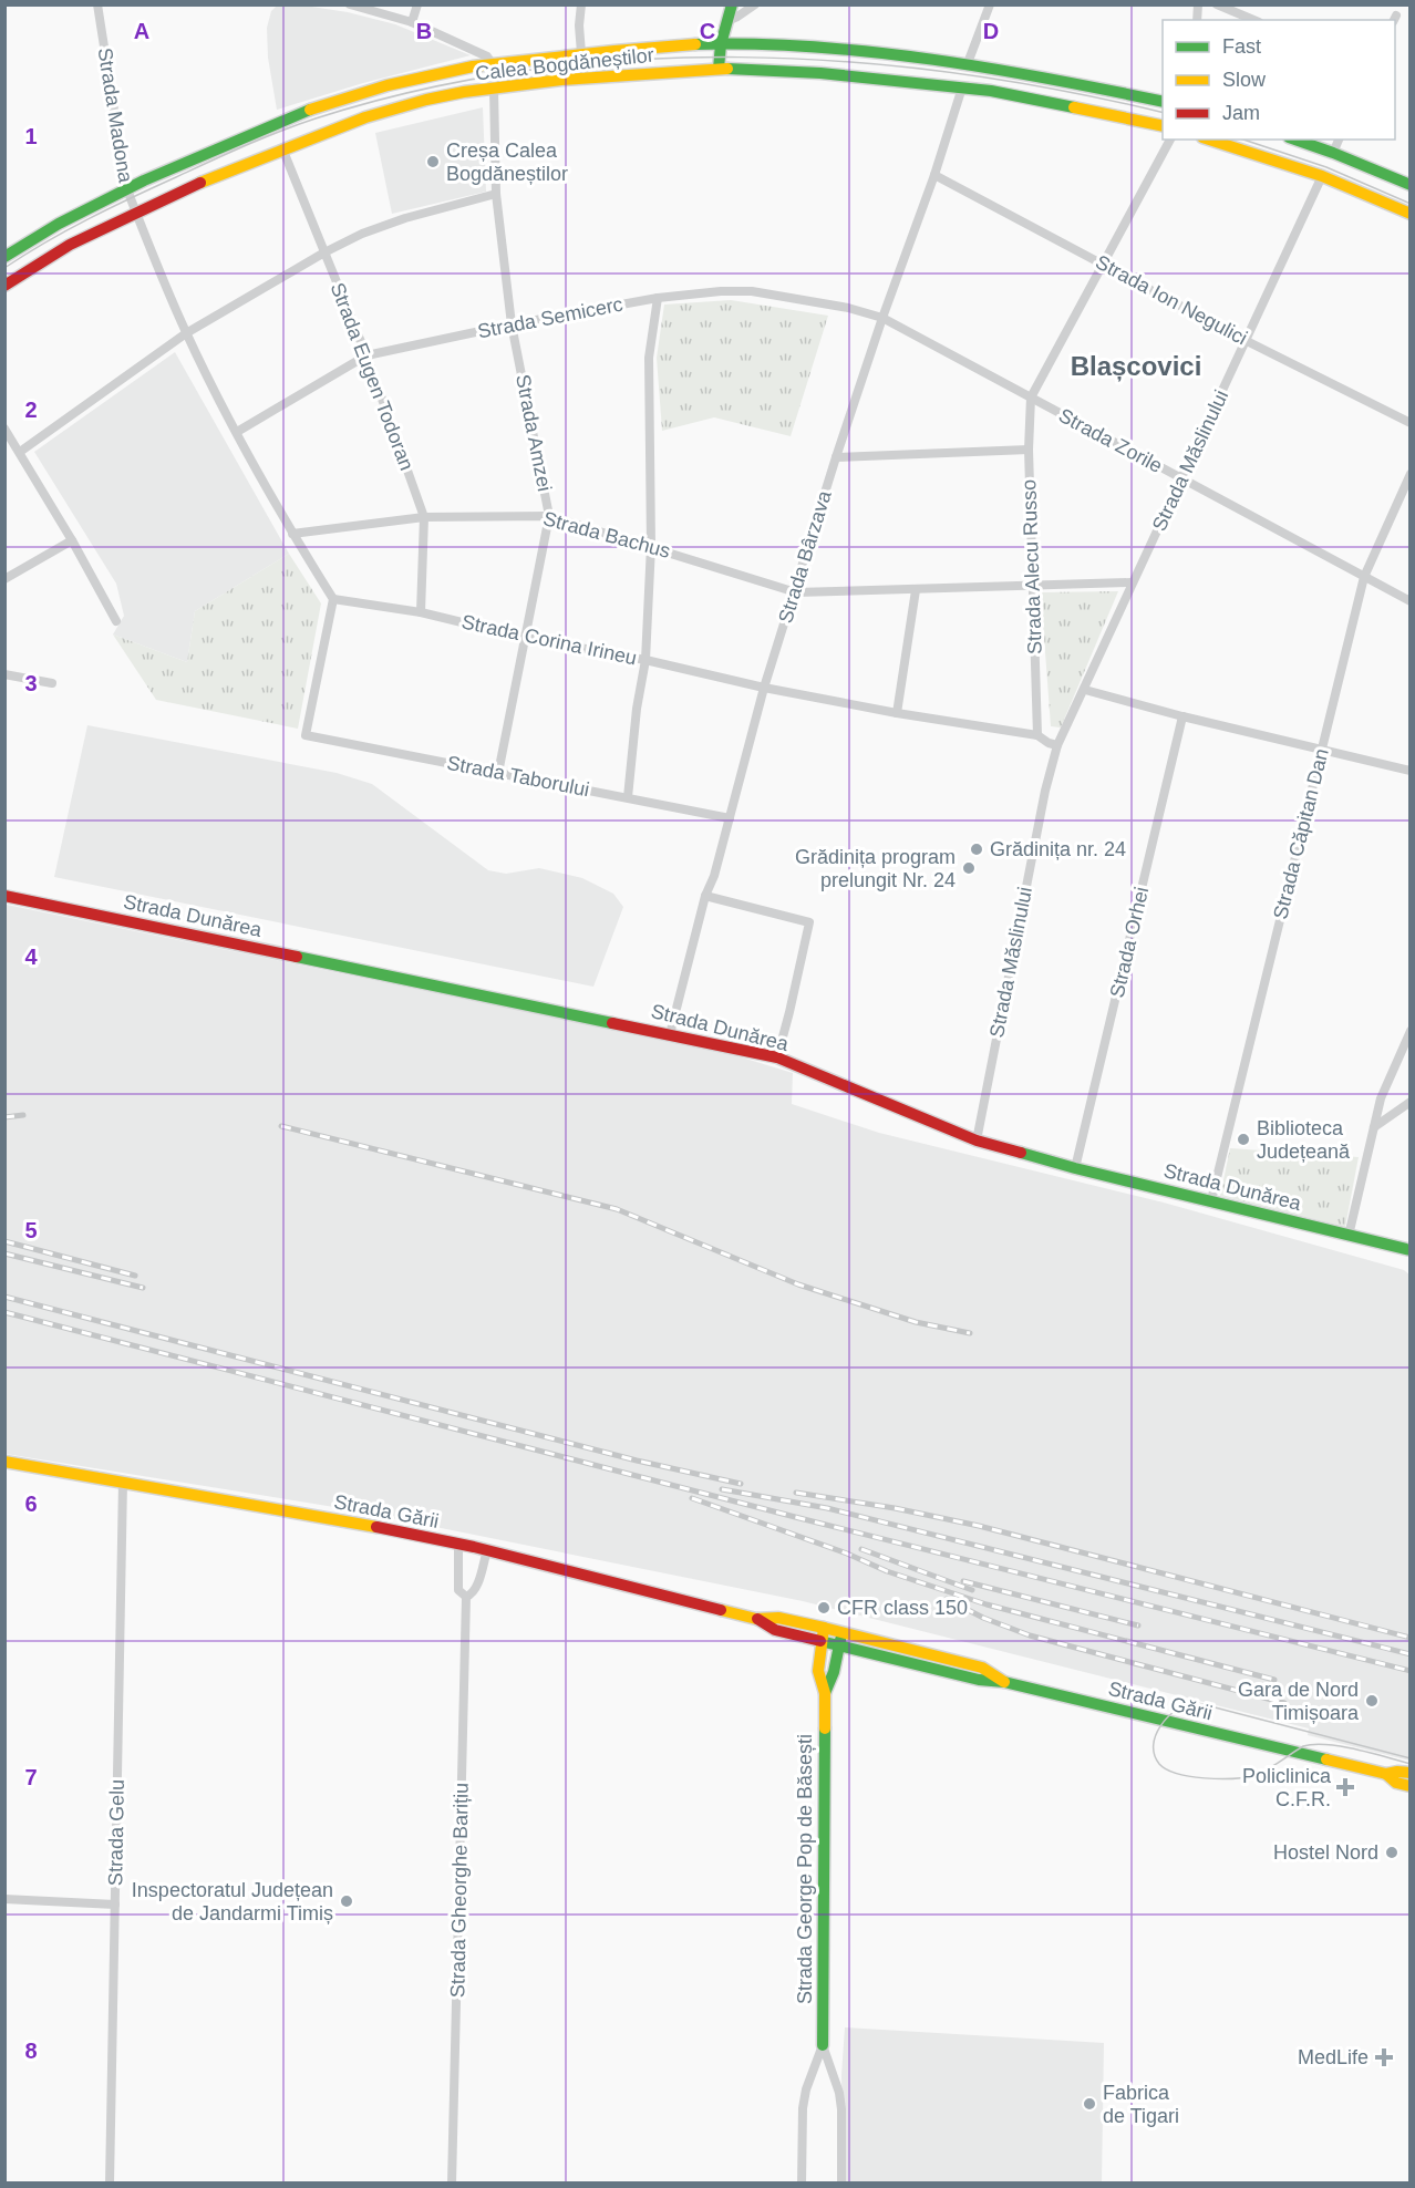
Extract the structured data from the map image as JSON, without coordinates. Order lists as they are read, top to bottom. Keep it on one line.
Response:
{"streets":{"main road":["Calea Bogdăneștilor","Strada Dunărea","Strada Gării","Strada George Pop de Băsești"],"street":["Strada Madona","Strada Ion Negulici","Strada Semicerc","Strada Eugen Todoran","Strada Amzei","Strada Zorile","Strada Măslinului","Strada Bachus","Strada Bârzava","Strada Alecu Russo","Strada Corina Irineu","Strada Taborului","Strada Căpitan Dan","Strada Orhei","Strada Gelu","Strada Gheorghe Barițiu"]},"crossings":[["Calea Bogdăneștilor","Strada Madona"],["Calea Bogdăneștilor","Strada Eugen Todoran"],["Calea Bogdăneștilor","Strada Amzei"],["Calea Bogdăneștilor","Strada Bârzava"],["Strada Madona","Strada Semicerc"],["Strada Madona","Strada Bachus"],["Strada Madona","Strada Corina Irineu"],["Strada Madona","Strada Taborului"],["Strada Ion Negulici","Strada Măslinului"],["Strada Ion Negulici","Strada Bârzava"],["Strada Semicerc","Strada Eugen Todoran"],["Strada Semicerc","Strada Amzei"],["Strada Semicerc","Strada Zorile"],["Strada Semicerc","Strada Bârzava"],["Strada Eugen Todoran","Strada Bachus"],["Strada Eugen Todoran","Strada Corina Irineu"],["Strada Amzei","Strada Bachus"],["Strada Amzei","Strada Corina Irineu"],["Strada Amzei","Strada Taborului"],["Strada Zorile","Strada Măslinului"],["Strada Zorile","Strada Bârzava"],["Strada Zorile","Strada Alecu Russo"],["Strada Zorile","Strada Căpitan Dan"],["Strada Măslinului","Strada Bachus"],["Strada Măslinului","Strada Dunărea"],["Strada Bachus","Strada Bârzava"],["Strada Bachus","Strada Alecu Russo"],["Strada Bârzava","Strada Corina Irineu"],["Strada Bârzava","Strada Taborului"],["Strada Bârzava","Strada Dunărea"],["Strada Alecu Russo","Strada Corina Irineu"],["Strada Corina Irineu","Strada Taborului"],["Strada Căpitan Dan","Strada Dunărea"],["Strada Dunărea","Strada Orhei"],["Strada Gării","Strada Gelu"],["Strada Gării","Strada George Pop de Băsești"],["Strada Gării","Strada Gheorghe Barițiu"]],"districts":["Blașcovici"],"places":{"other":["Creșa Calea Bogdăneștilor","Grădinița nr. 24","Grădinița program prelungit Nr. 24","Biblioteca Județeană","CFR class 150","Gara de Nord Timișoara","Hostel Nord","Inspectoratul Județean de Jandarmi Timiș","Fabrica de Tigari"],"health":["Policlinica C.F.R.","MedLife"]},"legend":["Fast","Slow","Jam"],"grid":{"columns":["A","B","C","D"],"rows":["1","2","3","4","5","6","7","8"]}}
